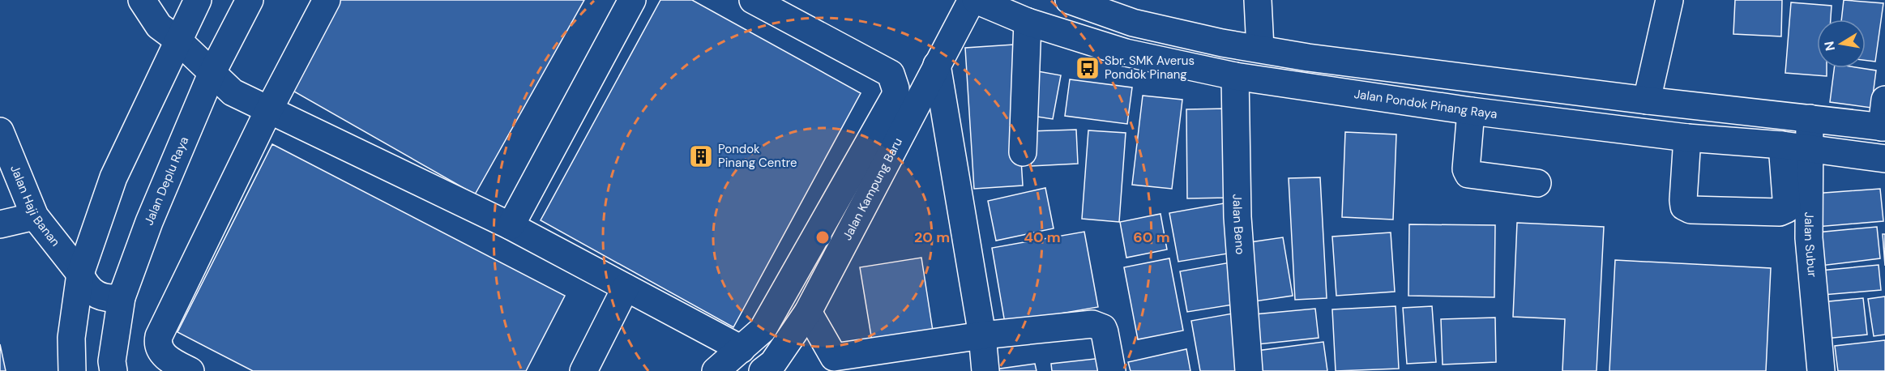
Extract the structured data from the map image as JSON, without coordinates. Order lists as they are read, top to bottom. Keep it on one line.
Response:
{"streets":{"main road":["Jalan Pondok Pinang Raya","Jalan Deplu Raya","Jalan Kampung Baru","Jalan Haji Banan","Jalan Beno","Jalan Subur"]},"crossings":[["Jalan Pondok Pinang Raya","Jalan Beno"],["Jalan Pondok Pinang Raya","Jalan Subur"],["Jalan Deplu Raya","Jalan Haji Banan"]],"places":{"bus stop":["Sbr. SMK Averus Pondok Pinang"],"building":["Pondok Pinang Centre"]},"north":"left","rings":["20 m","40 m","60 m"]}
